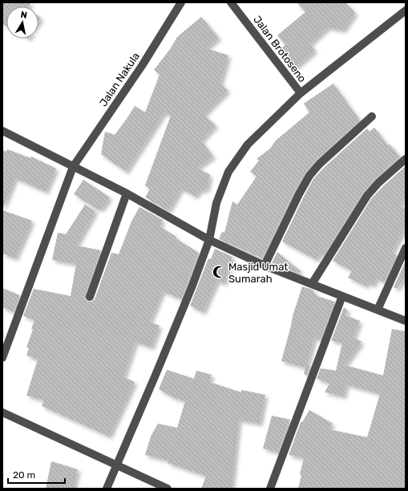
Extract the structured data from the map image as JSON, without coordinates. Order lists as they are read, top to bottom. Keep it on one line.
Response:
{"streets":{"street":["Jalan Brotoseno","Jalan Nakula"]},"places":{"mosque":["Masjid Umat Sumarah"]},"scale_bar":"20 m","north":"top"}
